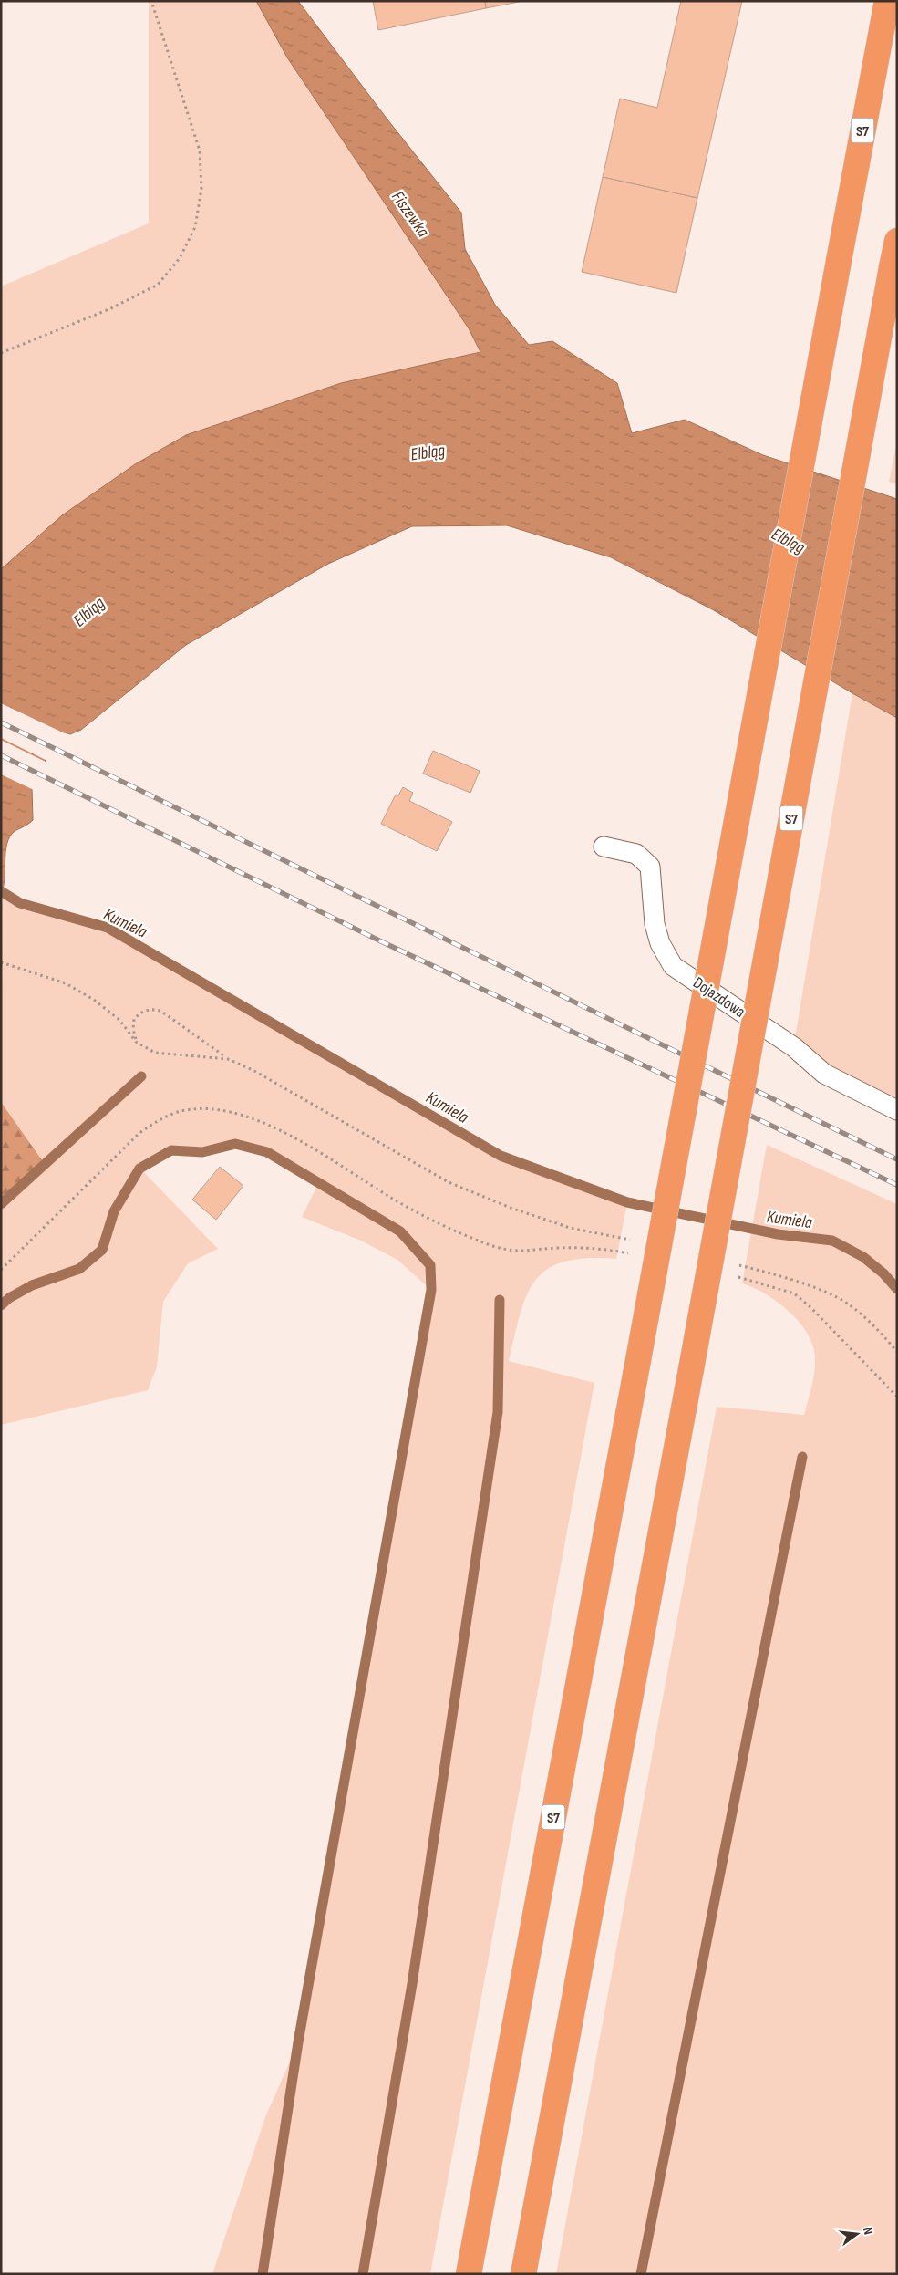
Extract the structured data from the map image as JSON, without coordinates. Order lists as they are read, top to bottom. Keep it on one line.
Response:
{"streets":{"highway":["S7"],"lane":["Dojazdowa"]},"water":["Fiszewka","Elbląg","Kumiela"],"north":"right"}
